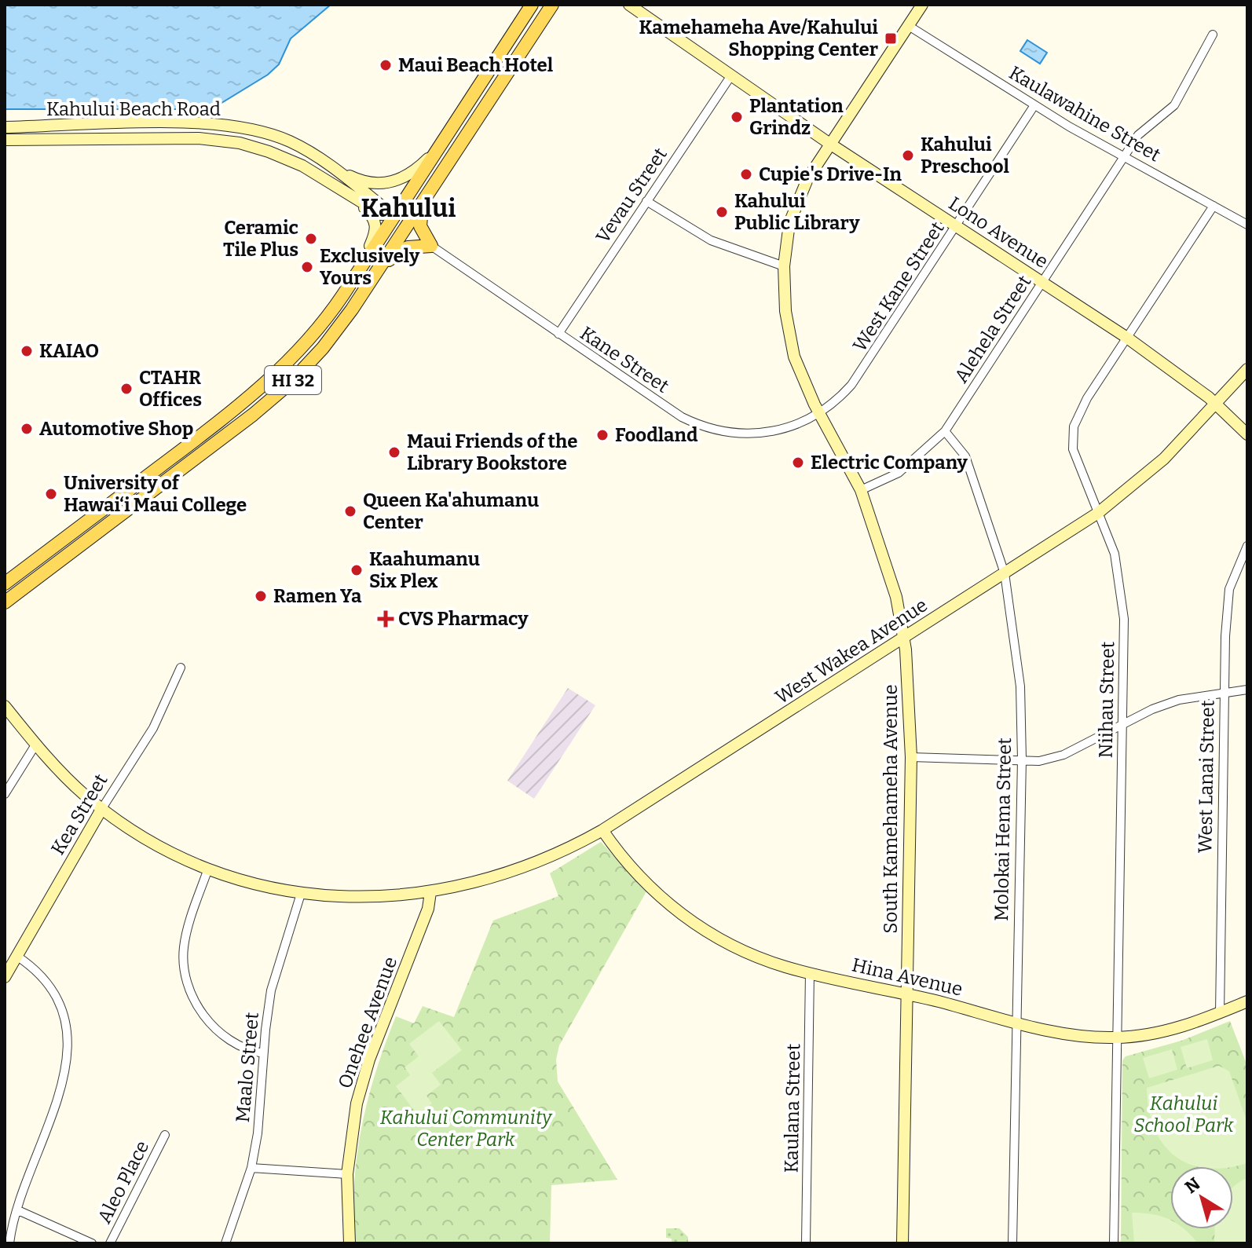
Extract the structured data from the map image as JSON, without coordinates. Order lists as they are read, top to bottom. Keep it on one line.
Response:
{"streets":{"main road":["HI 32"],"street":["Kahului Beach Road","Kaulawahine Street","Vevau Street","Lono Avenue","West Kane Street","Alehela Street","Kane Street","West Wakea Avenue","Niihau Street","West Lanai Street","South Kamehameha Avenue","Kea Street","Molokai Hema Street","Hina Avenue","Onehee Avenue","Maalo Street","Kaulana Street","Aleo Place"]},"crossings":[["Kahului Beach Road","HI 32"],["Kaulawahine Street","West Kane Street"],["Kaulawahine Street","Alehela Street"],["Kaulawahine Street","Niihau Street"],["Kaulawahine Street","South Kamehameha Avenue"],["Vevau Street","Lono Avenue"],["Vevau Street","Kane Street"],["Lono Avenue","West Kane Street"],["Lono Avenue","Alehela Street"],["Lono Avenue","West Wakea Avenue"],["Lono Avenue","Niihau Street"],["Lono Avenue","South Kamehameha Avenue"],["West Kane Street","Kane Street"],["West Kane Street","South Kamehameha Avenue"],["Alehela Street","South Kamehameha Avenue"],["Alehela Street","Molokai Hema Street"],["Kane Street","South Kamehameha Avenue"],["West Wakea Avenue","Niihau Street"],["West Wakea Avenue","South Kamehameha Avenue"],["West Wakea Avenue","Kea Street"],["West Wakea Avenue","Molokai Hema Street"],["West Wakea Avenue","Hina Avenue"],["West Wakea Avenue","Onehee Avenue"],["West Wakea Avenue","Maalo Street"],["Niihau Street","Hina Avenue"],["West Lanai Street","Hina Avenue"],["South Kamehameha Avenue","Hina Avenue"],["Molokai Hema Street","Hina Avenue"],["Hina Avenue","Kaulana Street"]],"districts":["Kahului"],"parks":["Kahului School Park","Kahului Community Center Park"],"places":{"transit":["Kamehameha Ave/Kahului Shopping Center"],"other":["Maui Beach Hotel","Plantation Grindz","Kahului Preschool","Cupie's Drive-In","Kahului Public Library","Ceramic Tile Plus","Exclusively Yours","KAIAO","CTAHR Offices","Automotive Shop","Foodland","Maui Friends of the Library Bookstore","Electric Company","University of Hawai‘i Maui College","Queen Ka'ahumanu Center","Kaahumanu Six Plex","Ramen Ya"],"health":["CVS Pharmacy"]},"north":"top left"}
